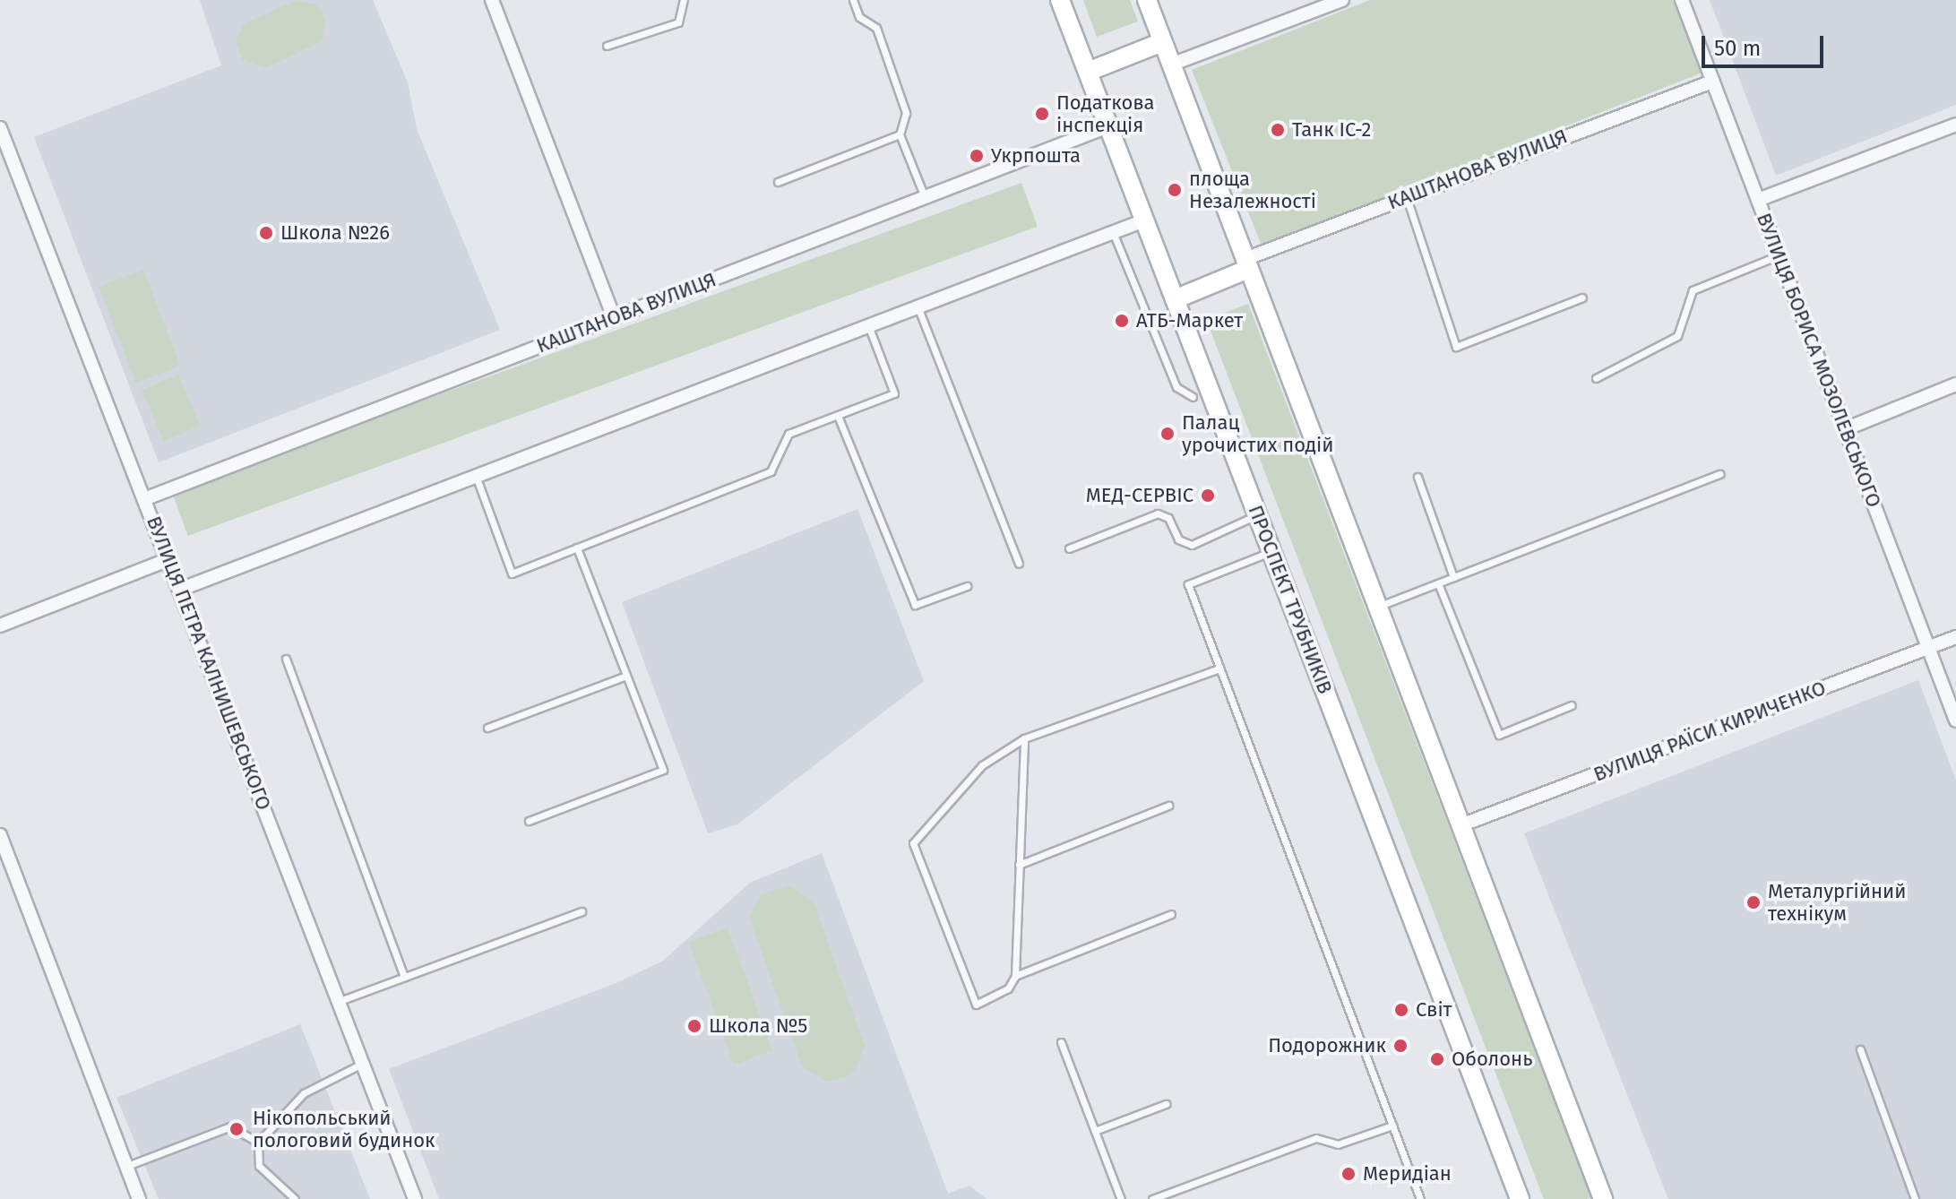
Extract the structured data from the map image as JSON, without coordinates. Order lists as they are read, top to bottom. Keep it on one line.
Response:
{"streets":{"main road":["ПРОСПЕКТ ТРУБНИКІВ"],"street":["КАШТАНОВА ВУЛИЦЯ","ВУЛИЦЯ БОРИСА МОЗОЛЕВСЬКОГО","ВУЛИЦЯ ПЕТРА КАЛНИШЕВСЬКОГО","ВУЛИЦЯ РАЇСИ КИРИЧЕНКО"]},"crossings":[["КАШТАНОВА ВУЛИЦЯ","ВУЛИЦЯ БОРИСА МОЗОЛЕВСЬКОГО"],["КАШТАНОВА ВУЛИЦЯ","ПРОСПЕКТ ТРУБНИКІВ"],["КАШТАНОВА ВУЛИЦЯ","ВУЛИЦЯ ПЕТРА КАЛНИШЕВСЬКОГО"],["ВУЛИЦЯ БОРИСА МОЗОЛЕВСЬКОГО","ВУЛИЦЯ РАЇСИ КИРИЧЕНКО"]],"places":["Податкова інспекція","Танк ІС-2","Укрпошта","площа Незалежності","Школа №26","АТБ-Маркет","Палац урочистих подій","МЕД-СЕРВІС","Металургійний технікум","Світ","Школа №5","Подорожник","Оболонь","Нікопольський пологовий будинок","Меридіан"],"scale_bar":"50 m"}
